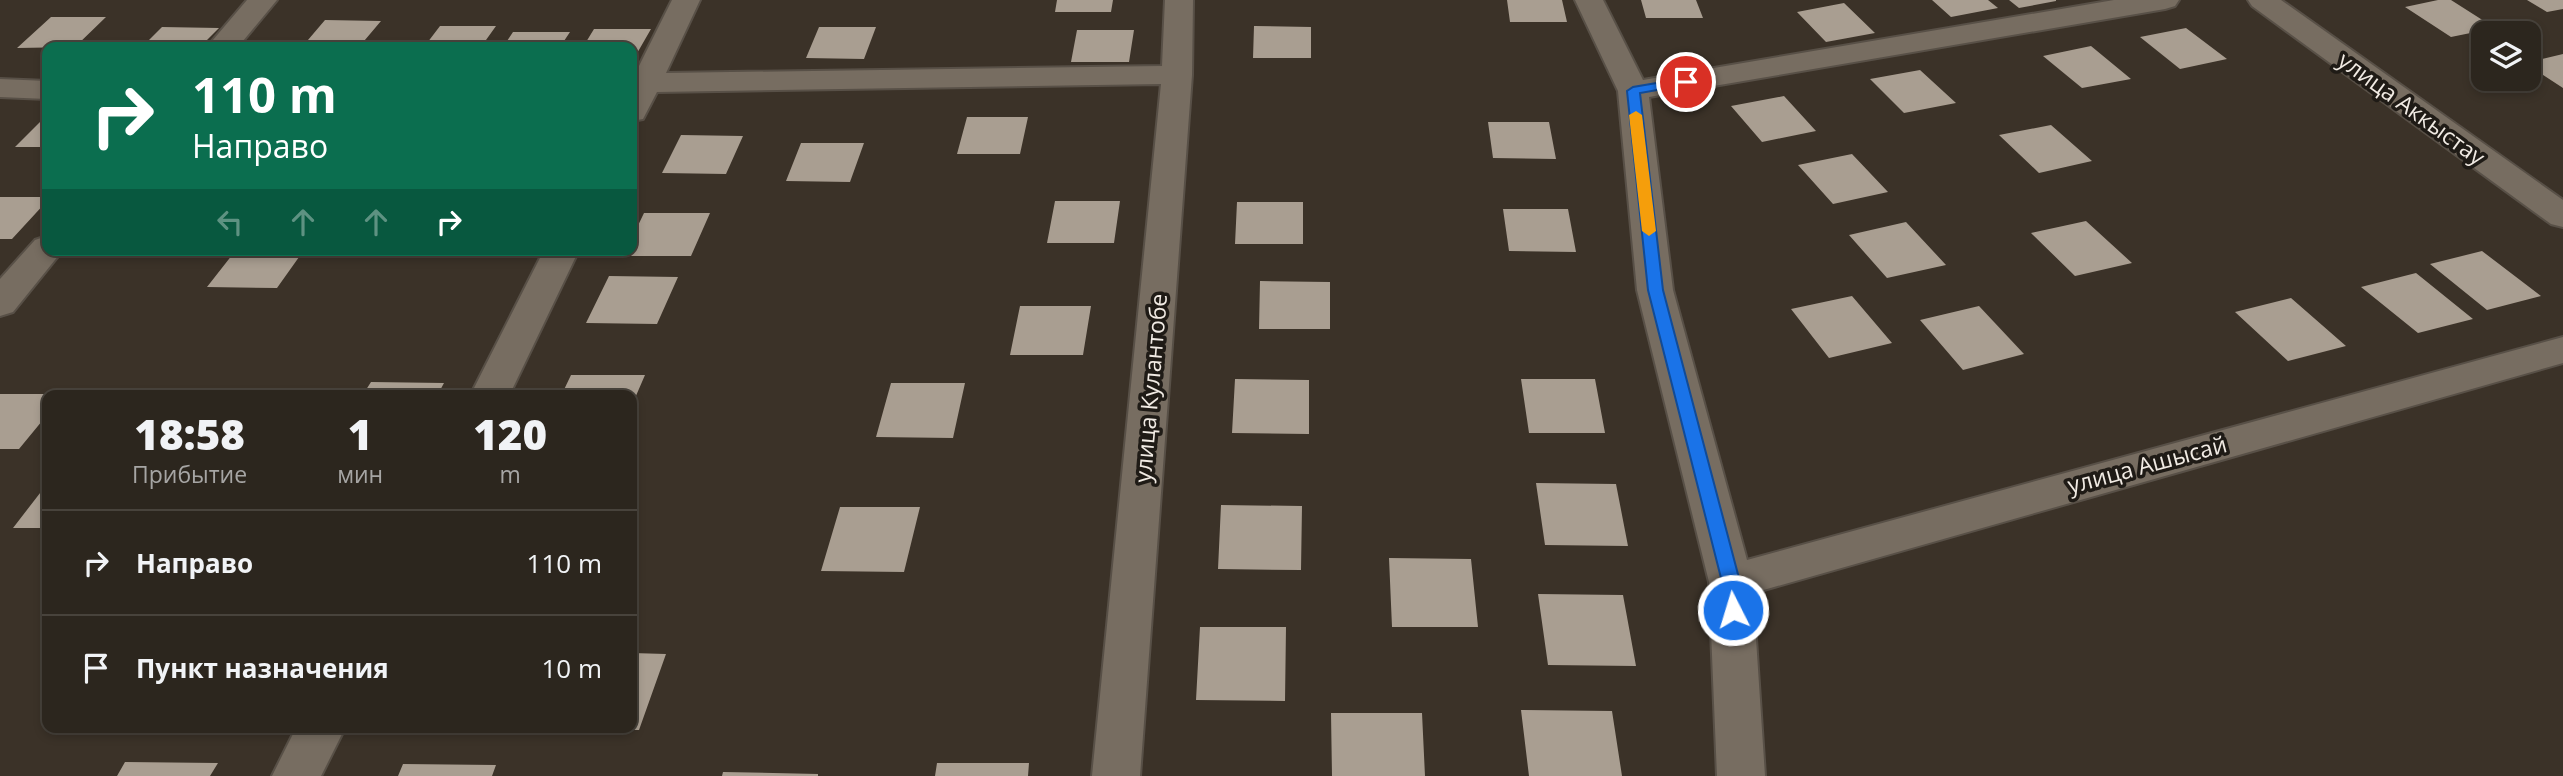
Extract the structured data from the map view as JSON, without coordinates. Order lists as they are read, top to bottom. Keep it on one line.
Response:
{"streets":{"street":["улица Аккыстау","улица Кулантобе","улица Ашысай"]},"page":{"turn":["110 m","Направо"],"eta":["18:58","Прибытие","1","мин","120","m"],"list":[{"name":"Направо","value":"110 m"},{"name":"Пункт назначения","value":"10 m"}]}}
